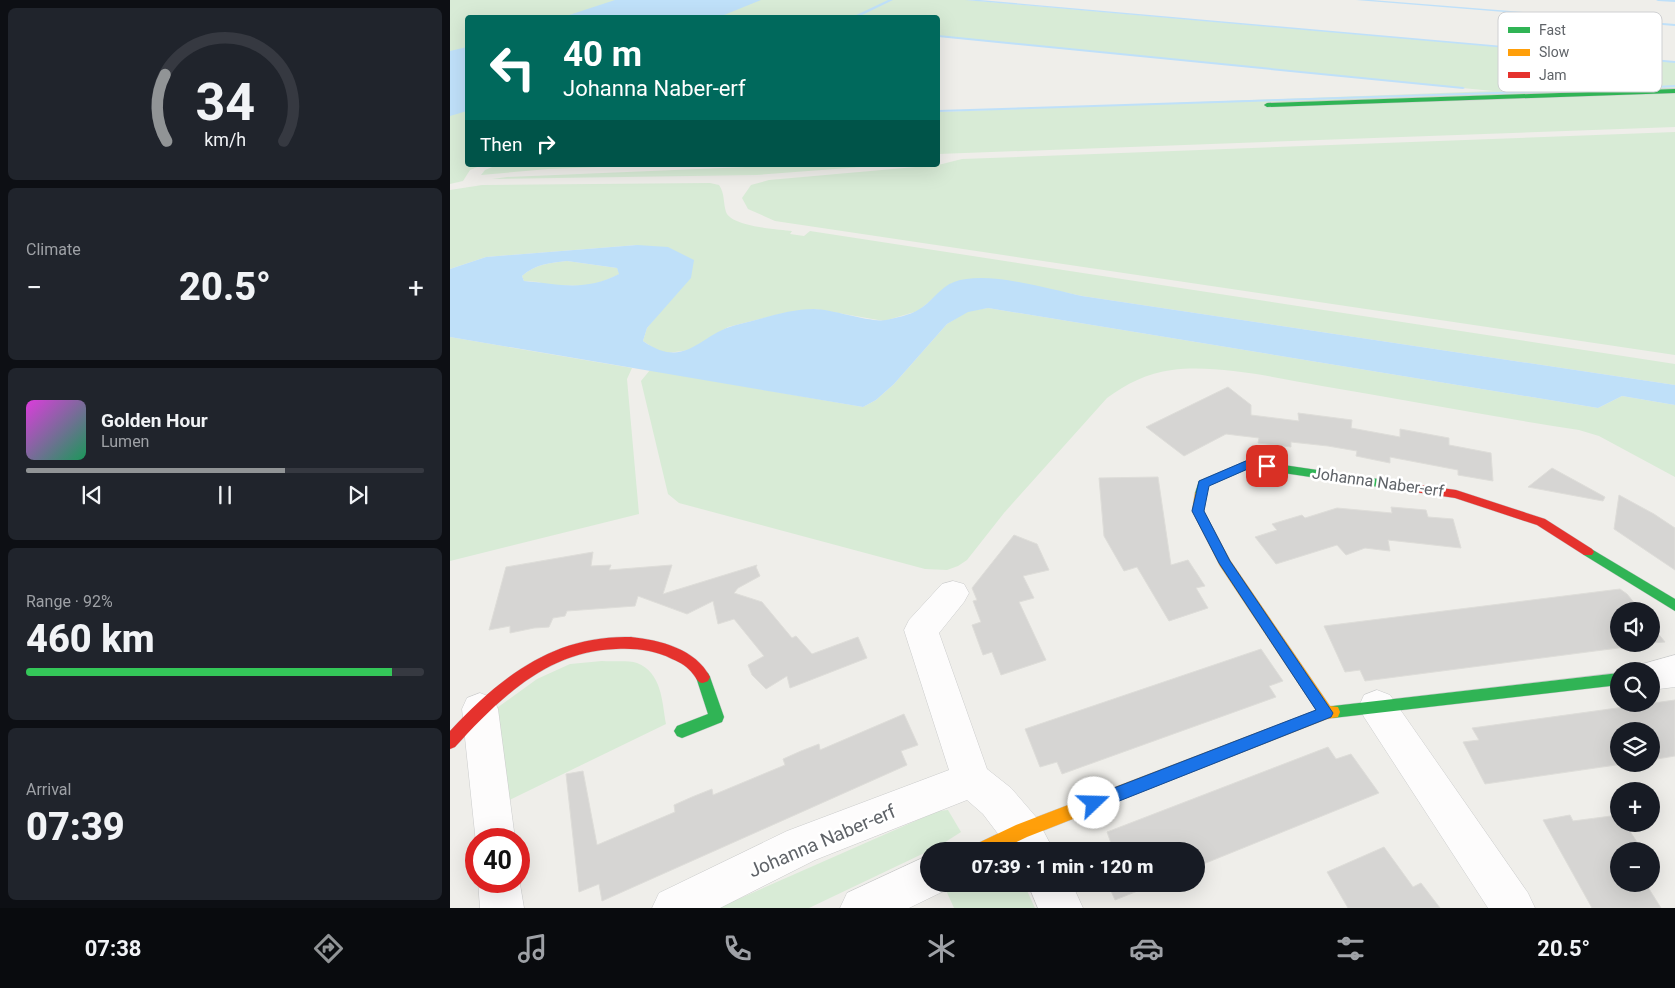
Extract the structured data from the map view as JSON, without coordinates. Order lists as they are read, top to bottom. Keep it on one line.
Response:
{"streets":{"street":["Johanna Naber-erf"]},"legend":["Fast","Slow","Jam"],"page":{"turn":["40 m","Johanna Naber-erf"],"then":"Then","tile":["Climate",["Range · 92%","460 km"],["Arrival","07:39"]],"heat":["−","20.5°","+"],"song":["Golden Hour","Lumen"],"map_buttons":["+","−"],"limit":"40","trip":"07:39 · 1 min · 120 m","tabs":["07:38","20.5°"],"gauge":["34","km/h"]}}
